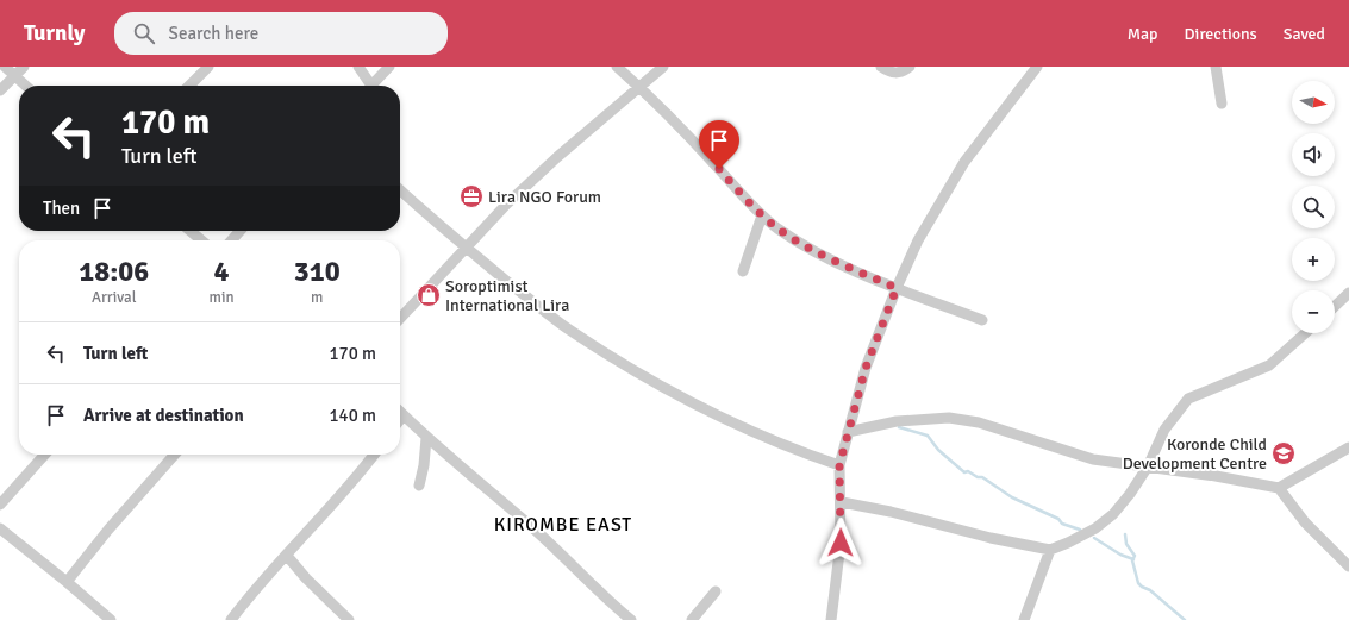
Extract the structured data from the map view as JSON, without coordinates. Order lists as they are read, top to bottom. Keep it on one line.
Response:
{"districts":["KIROMBE EAST"],"places":{"office":["Lira NGO Forum"],"shop":["Soroptimist International Lira"],"school or university":["Koronde Child Development Centre"]},"north":"right","page":{"header":"Turnly","search":"Search here","nav":["Map","Directions","Saved"],"map_buttons":["+","−"],"turn":["170 m","Turn left"],"then":"Then","eta":["18:06","Arrival","4","min","310","m"],"list":[{"name":"Turn left","value":"170 m"},{"name":"Arrive at destination","value":"140 m"}]}}
